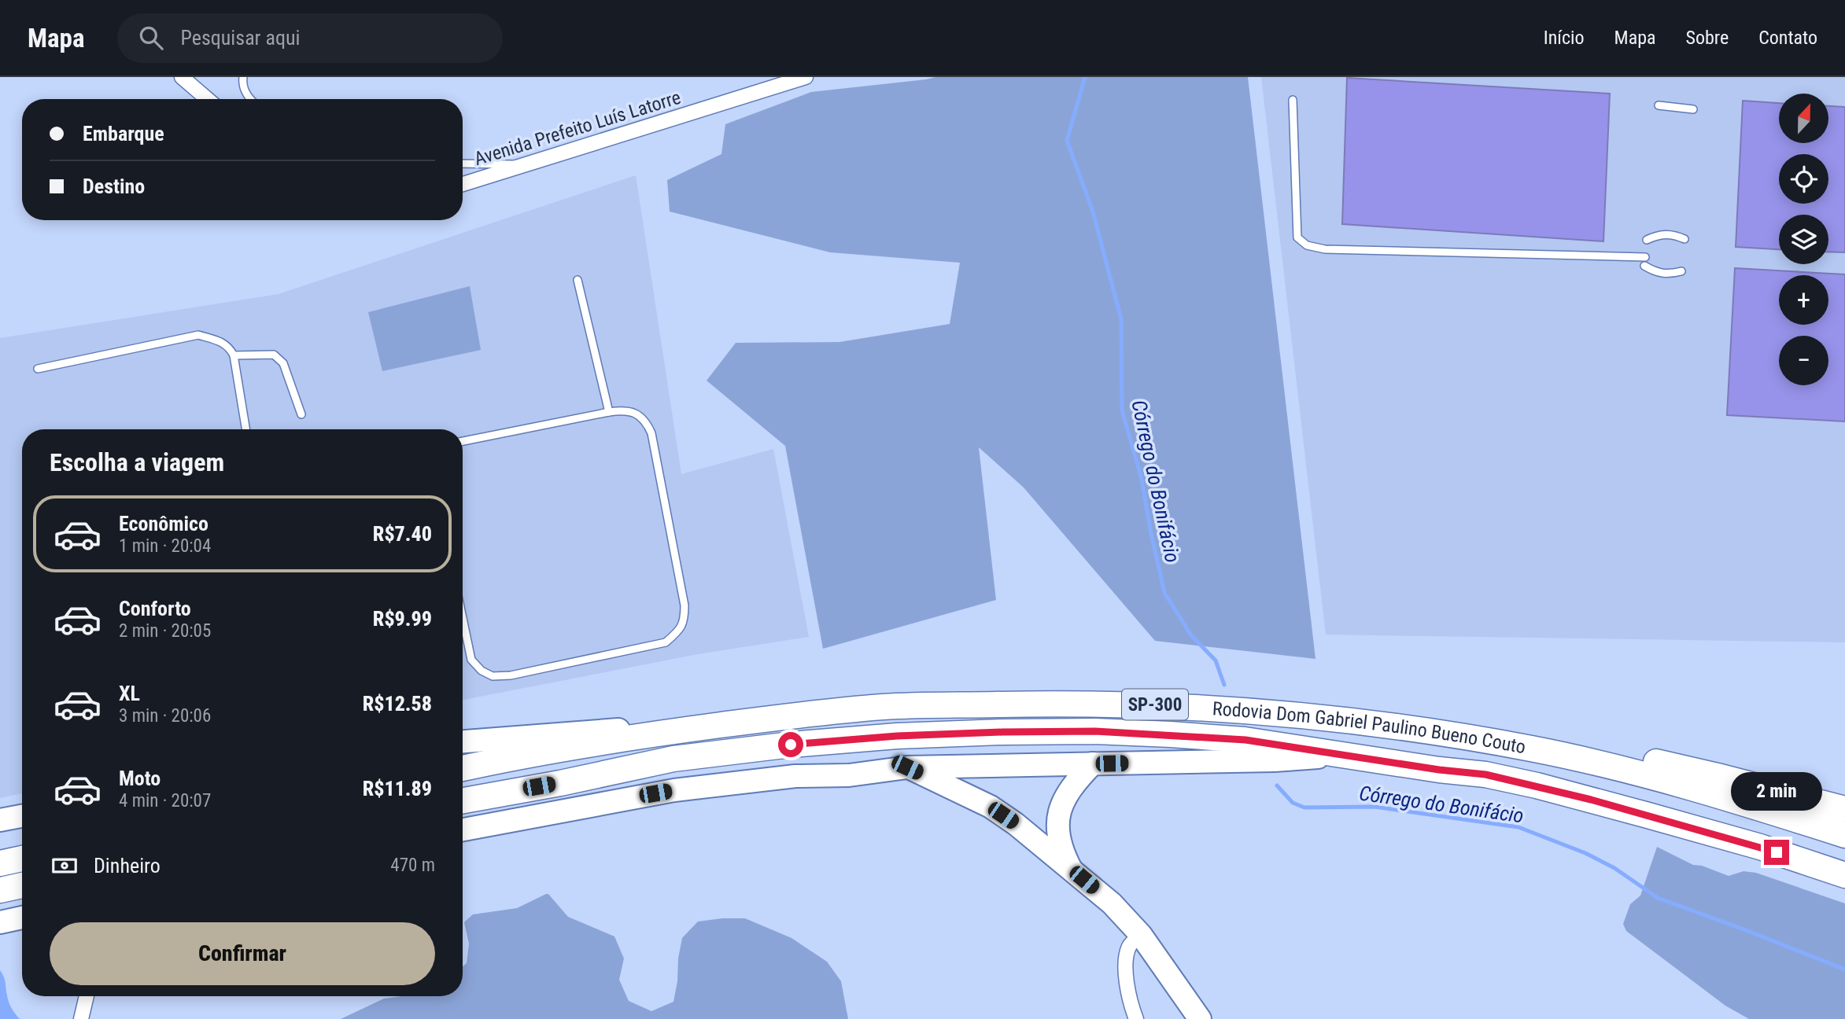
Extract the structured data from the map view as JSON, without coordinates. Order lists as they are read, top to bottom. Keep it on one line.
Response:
{"streets":{"highway":["SP-300","Rodovia Dom Gabriel Paulino Bueno Couto"],"street":["Avenida Prefeito Luís Latorre"]},"water":["Córrego do Bonifácio"],"north":"top","page":{"header":"Mapa","search":"Pesquisar aqui","nav":["Início","Mapa","Sobre","Contato"],"map_buttons":["+","−"],"banner":["Embarque","Destino"],"heading":"Escolha a viagem","list":[{"name":"Econômico","note":"1 min · 20:04","value":"R$7.40"},{"name":"Conforto","note":"2 min · 20:05","value":"R$9.99"},{"name":"XL","note":"3 min · 20:06","value":"R$12.58"},{"name":"Moto","note":"4 min · 20:07","value":"R$11.89"}],"bubble":"2 min","pay":["Dinheiro","470 m"],"buttons":"Confirmar"}}
